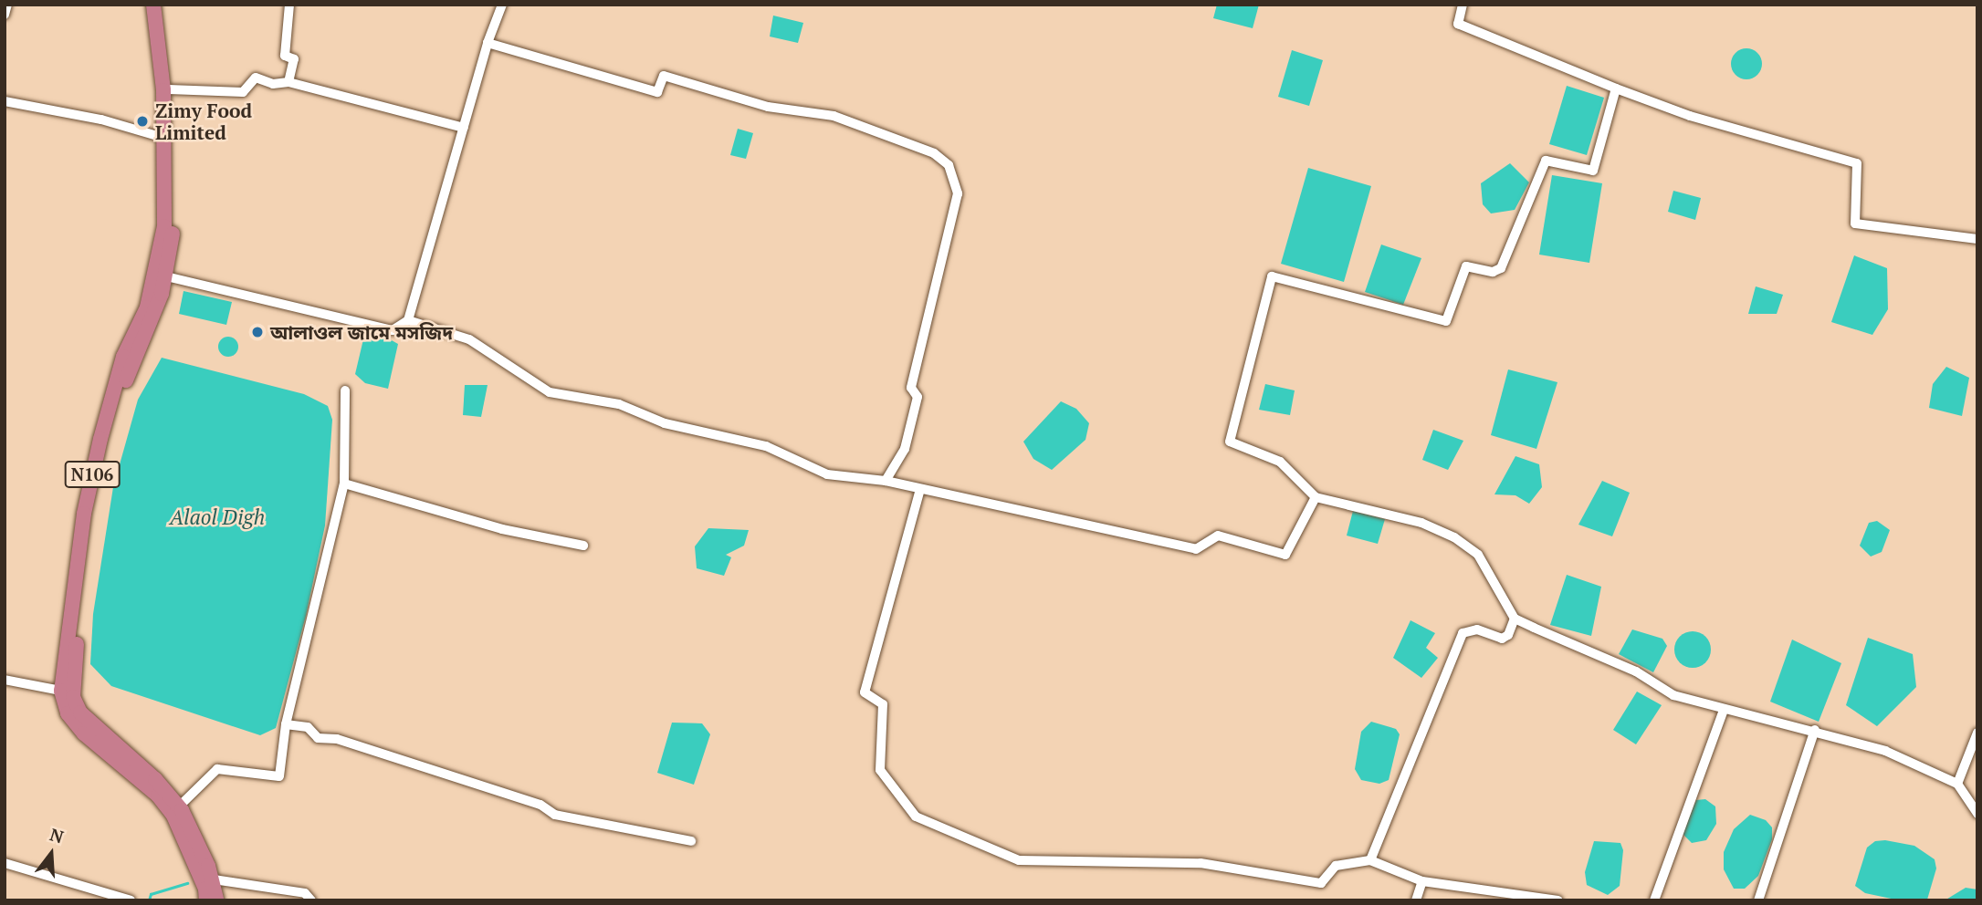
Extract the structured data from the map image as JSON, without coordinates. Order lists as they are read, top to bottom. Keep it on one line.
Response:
{"streets":{"highway":["N106"]},"water":["Alaol Digh"],"places":["Zimy Food Limited","আলাওল জামে মসজিদ"],"north":"top"}
